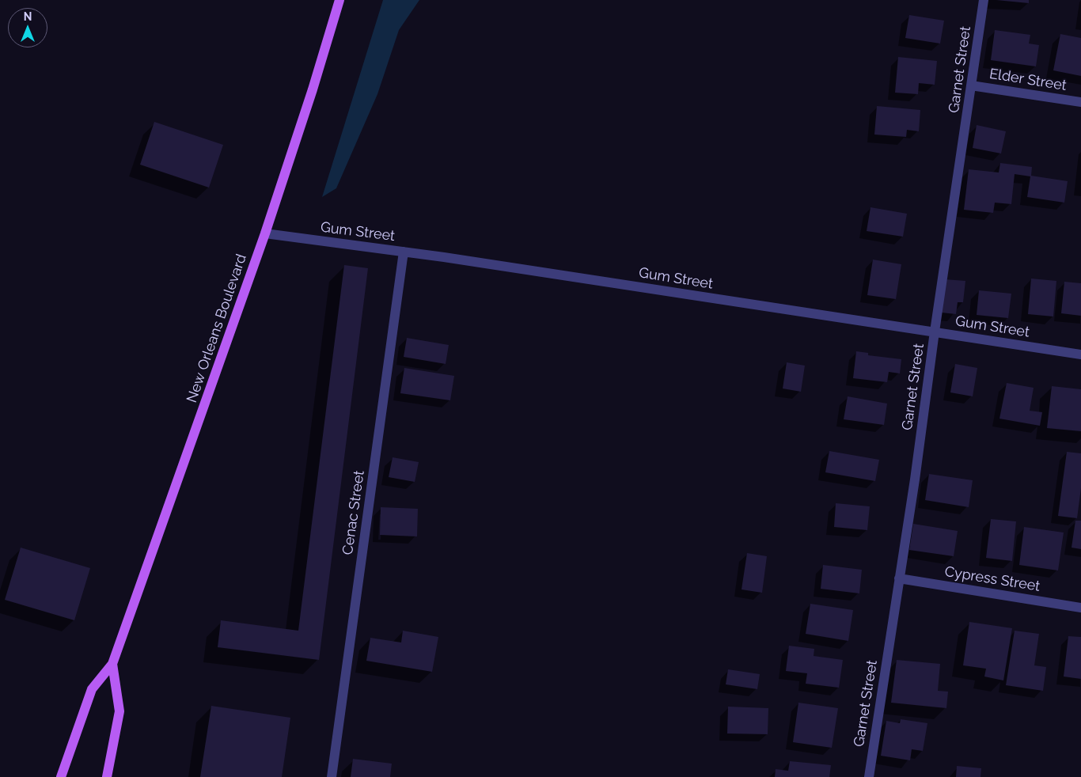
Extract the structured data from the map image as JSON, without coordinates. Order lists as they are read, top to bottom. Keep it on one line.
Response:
{"streets":{"main road":["New Orleans Boulevard"],"street":["Garnet Street","Elder Street","Gum Street","Cenac Street","Cypress Street"]},"crossings":[["Garnet Street","Elder Street"],["Garnet Street","Gum Street"],["Garnet Street","Cypress Street"],["Gum Street","New Orleans Boulevard"],["Gum Street","Cenac Street"]],"north":"top"}
